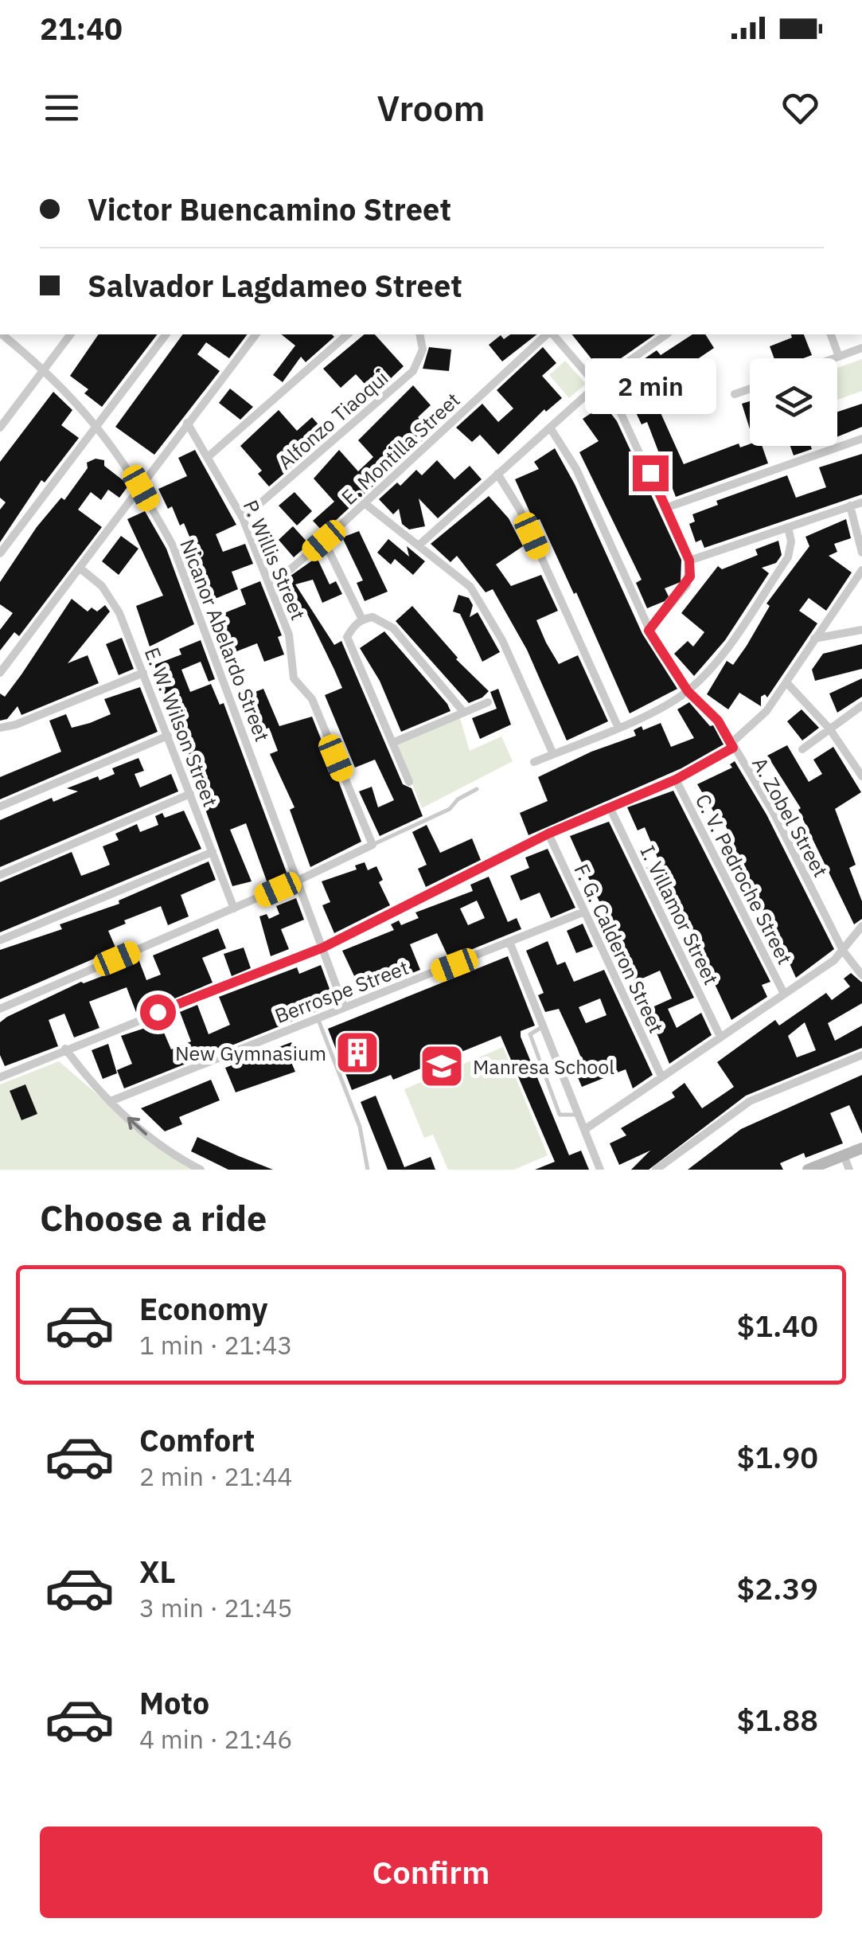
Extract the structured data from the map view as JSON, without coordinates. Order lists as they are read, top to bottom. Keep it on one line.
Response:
{"streets":{"street":["Alfonzo Tiaoqui","E. Montilla Street","P. Willis Street","Nicanor Abelardo Street","E. W. Wilson Street","A. Zobel Street","C. V. Pedroche Street","I. Villamor Street","F. G. Calderon Street","Berrospe Street"]},"crossings":[["Alfonzo Tiaoqui","P. Willis Street"],["E. Montilla Street","P. Willis Street"],["Nicanor Abelardo Street","Berrospe Street"],["F. G. Calderon Street","Berrospe Street"]],"places":{"building":["New Gymnasium"],"school or university":["Manresa School"]},"page":{"status":"21:40","header":"Vroom","banner":["Victor Buencamino Street","Salvador Lagdameo Street"],"bubble":"2 min","heading":"Choose a ride","list":[{"name":"Economy","note":"1 min · 21:43","value":"$1.40"},{"name":"Comfort","note":"2 min · 21:44","value":"$1.90"},{"name":"XL","note":"3 min · 21:45","value":"$2.39"},{"name":"Moto","note":"4 min · 21:46","value":"$1.88"}],"buttons":"Confirm"}}
